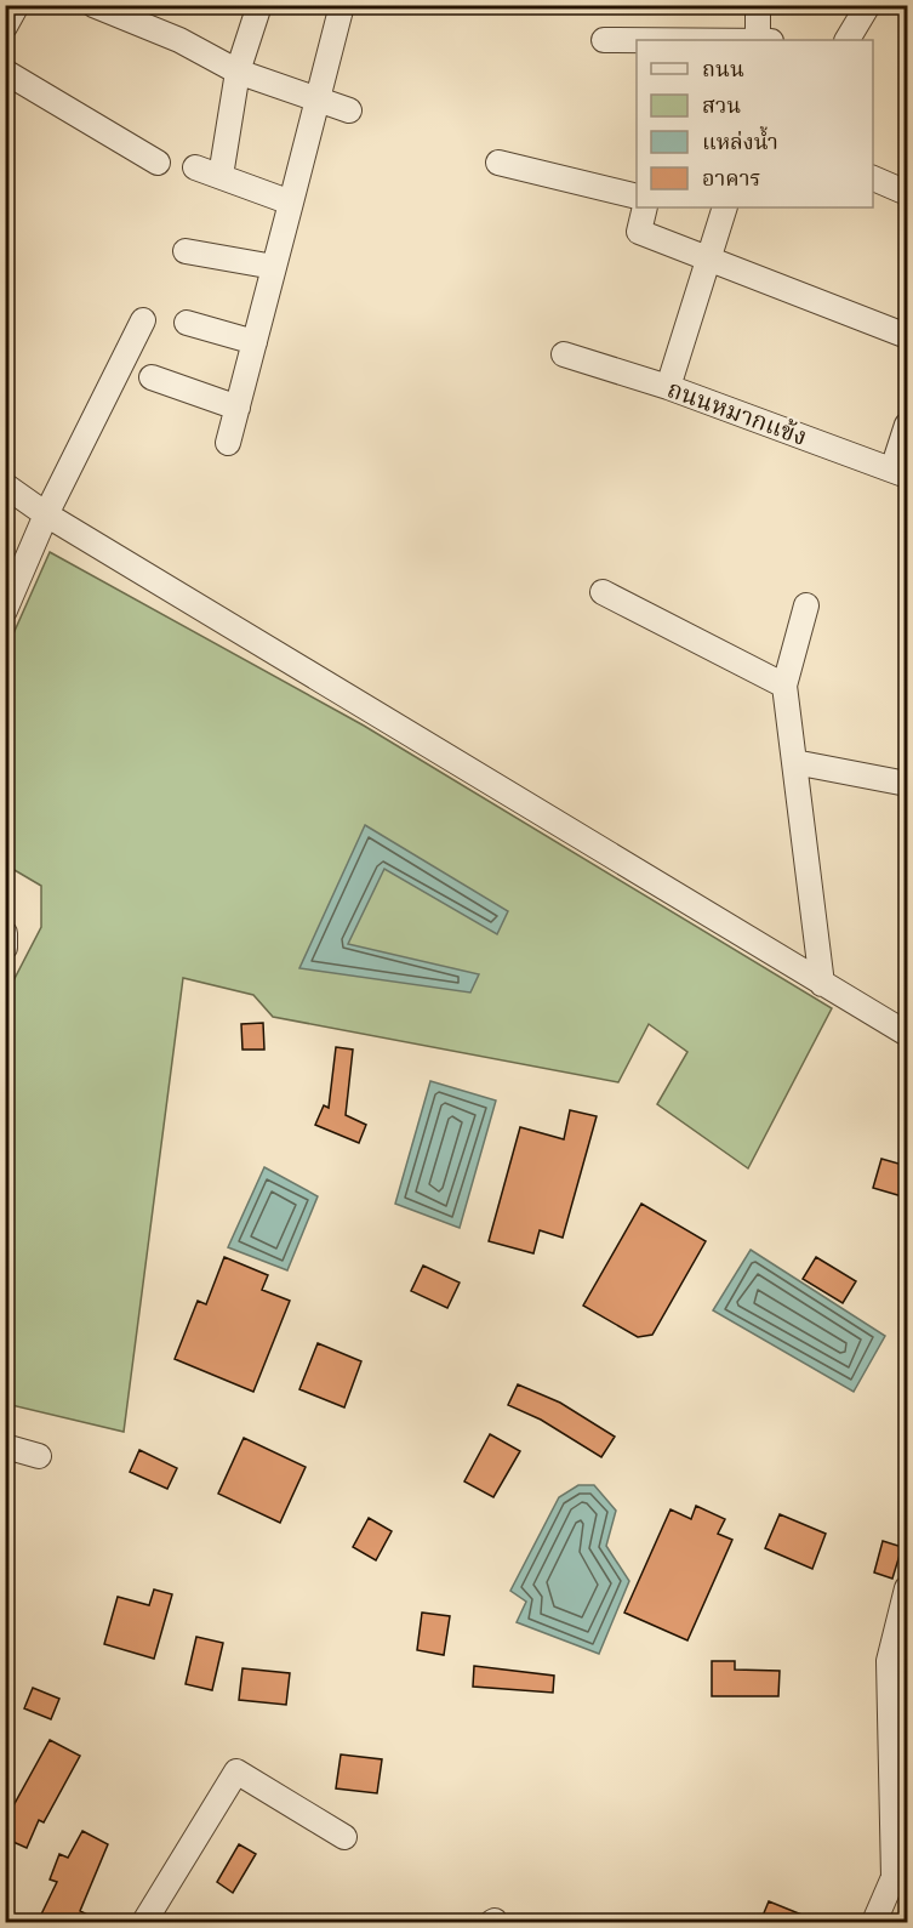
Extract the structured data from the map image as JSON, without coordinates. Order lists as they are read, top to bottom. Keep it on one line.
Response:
{"streets":{"street":["ถนนหมากแข้ง"]},"legend":["ถนน","สวน","แหล่งน้ำ","อาคาร"]}
